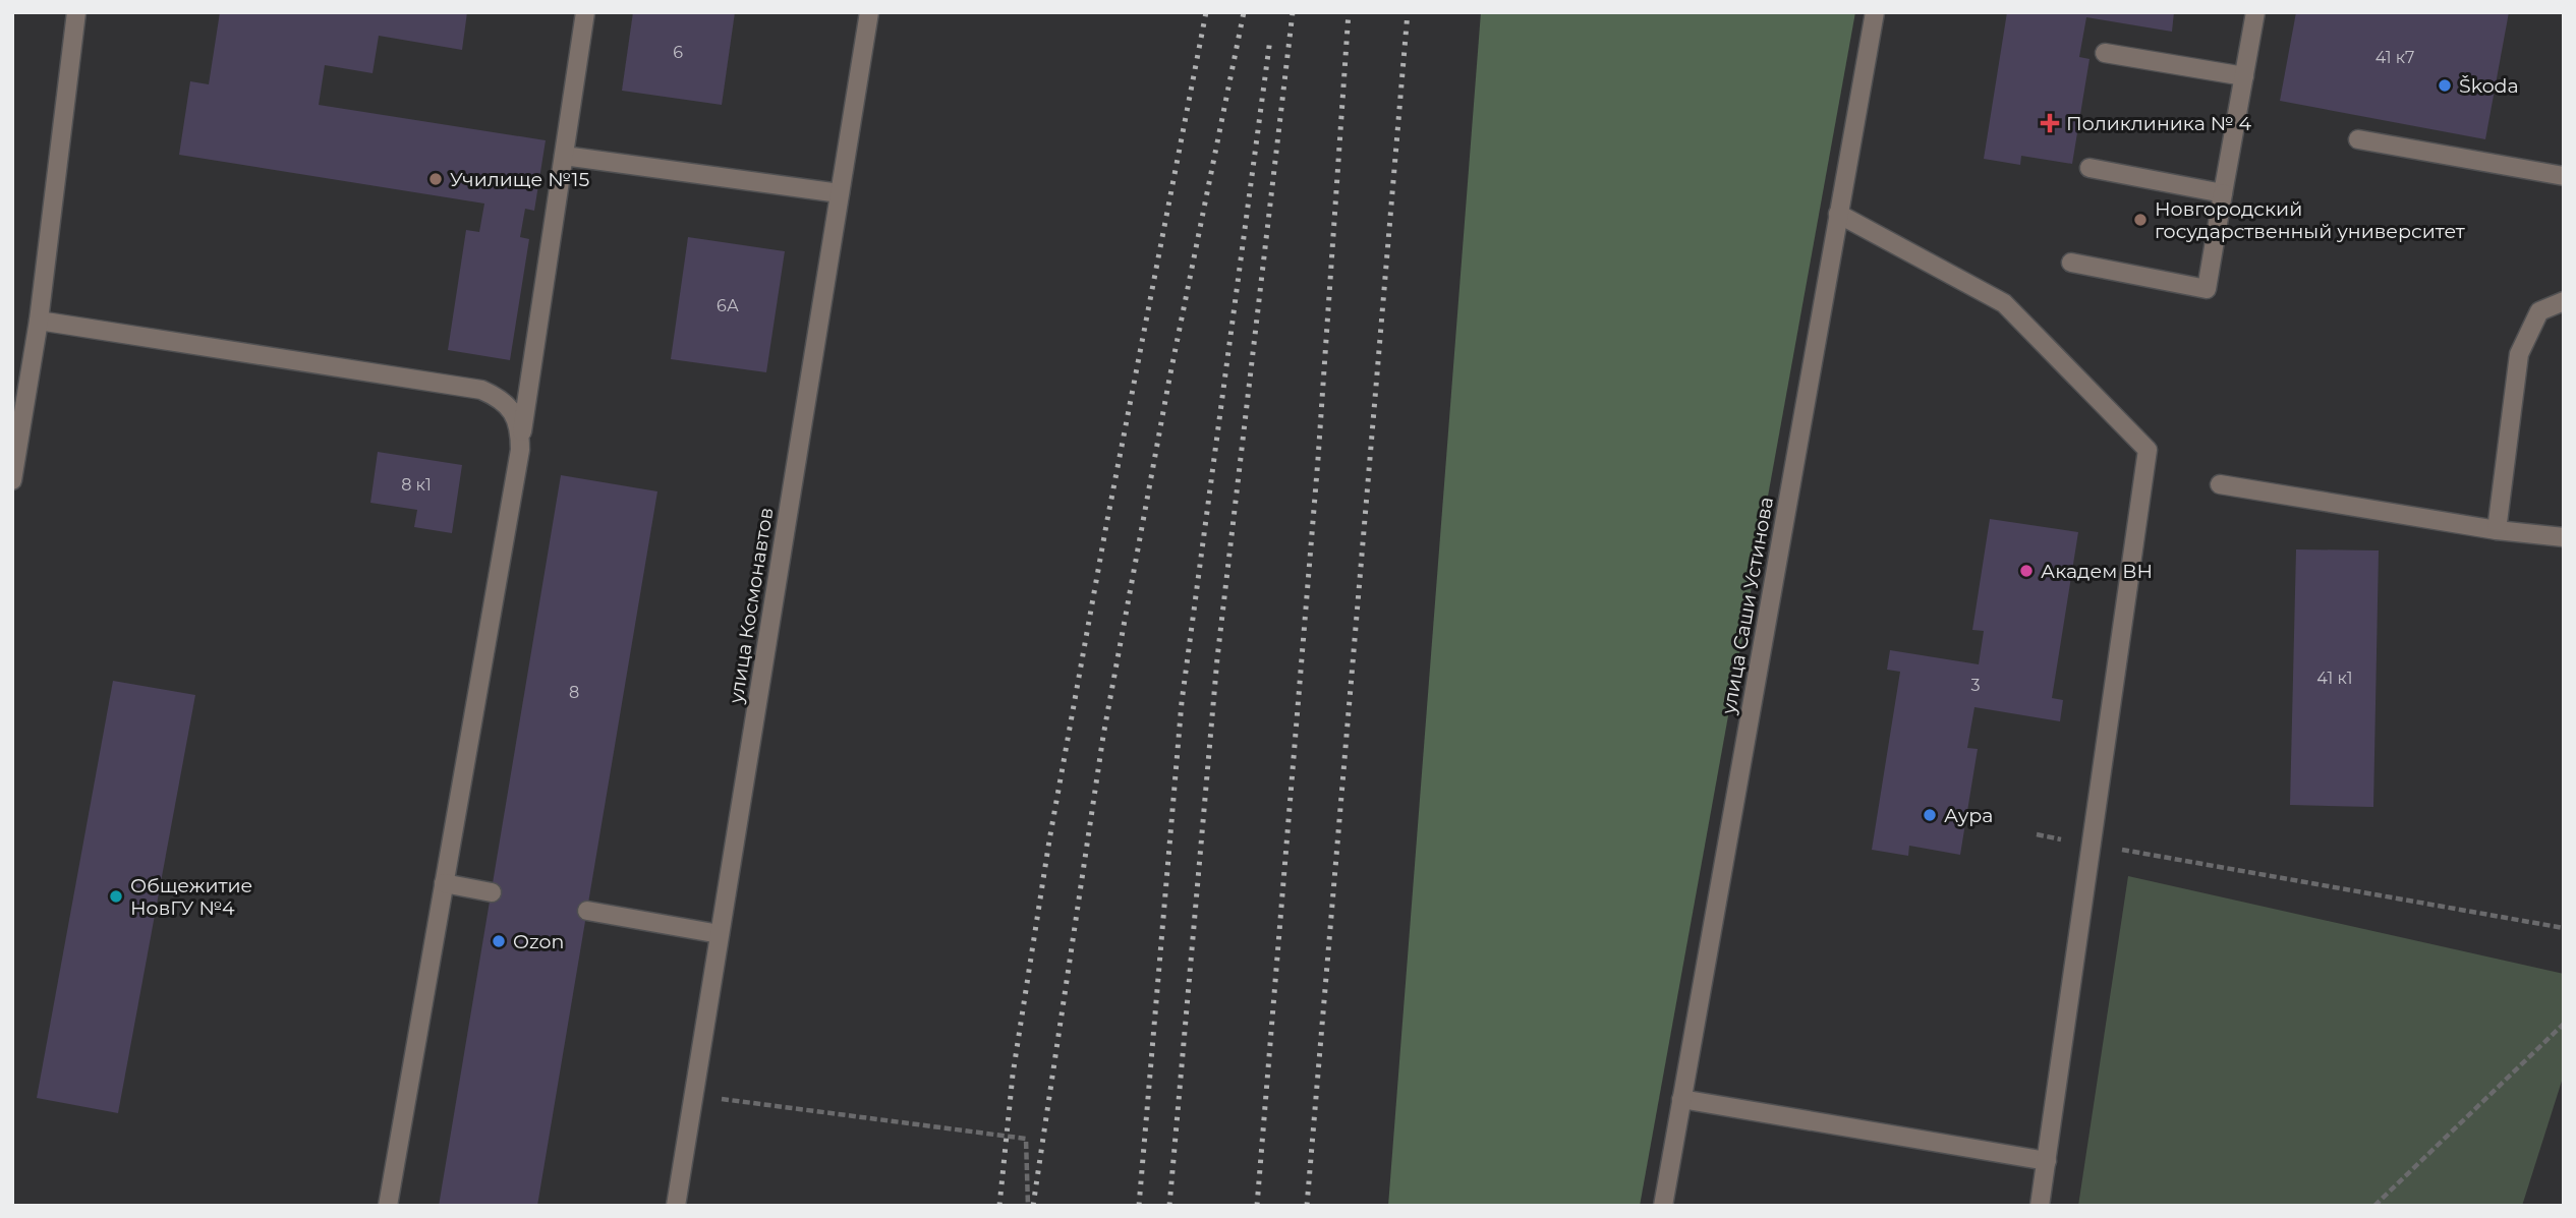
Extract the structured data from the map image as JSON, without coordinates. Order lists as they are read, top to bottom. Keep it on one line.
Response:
{"streets":{"street":["улица Космонавтов","улица Саши Устинова"]},"places":{"other":["Škoda","Училище №15","Новгородский государственный университет","Академ ВН","Аура","Общежитие НовГУ №4","Ozon"],"health":["Поликлиника № 4"]},"house_numbers":["6","41 к7","6А","8 к1","41 к1","3","8"]}
